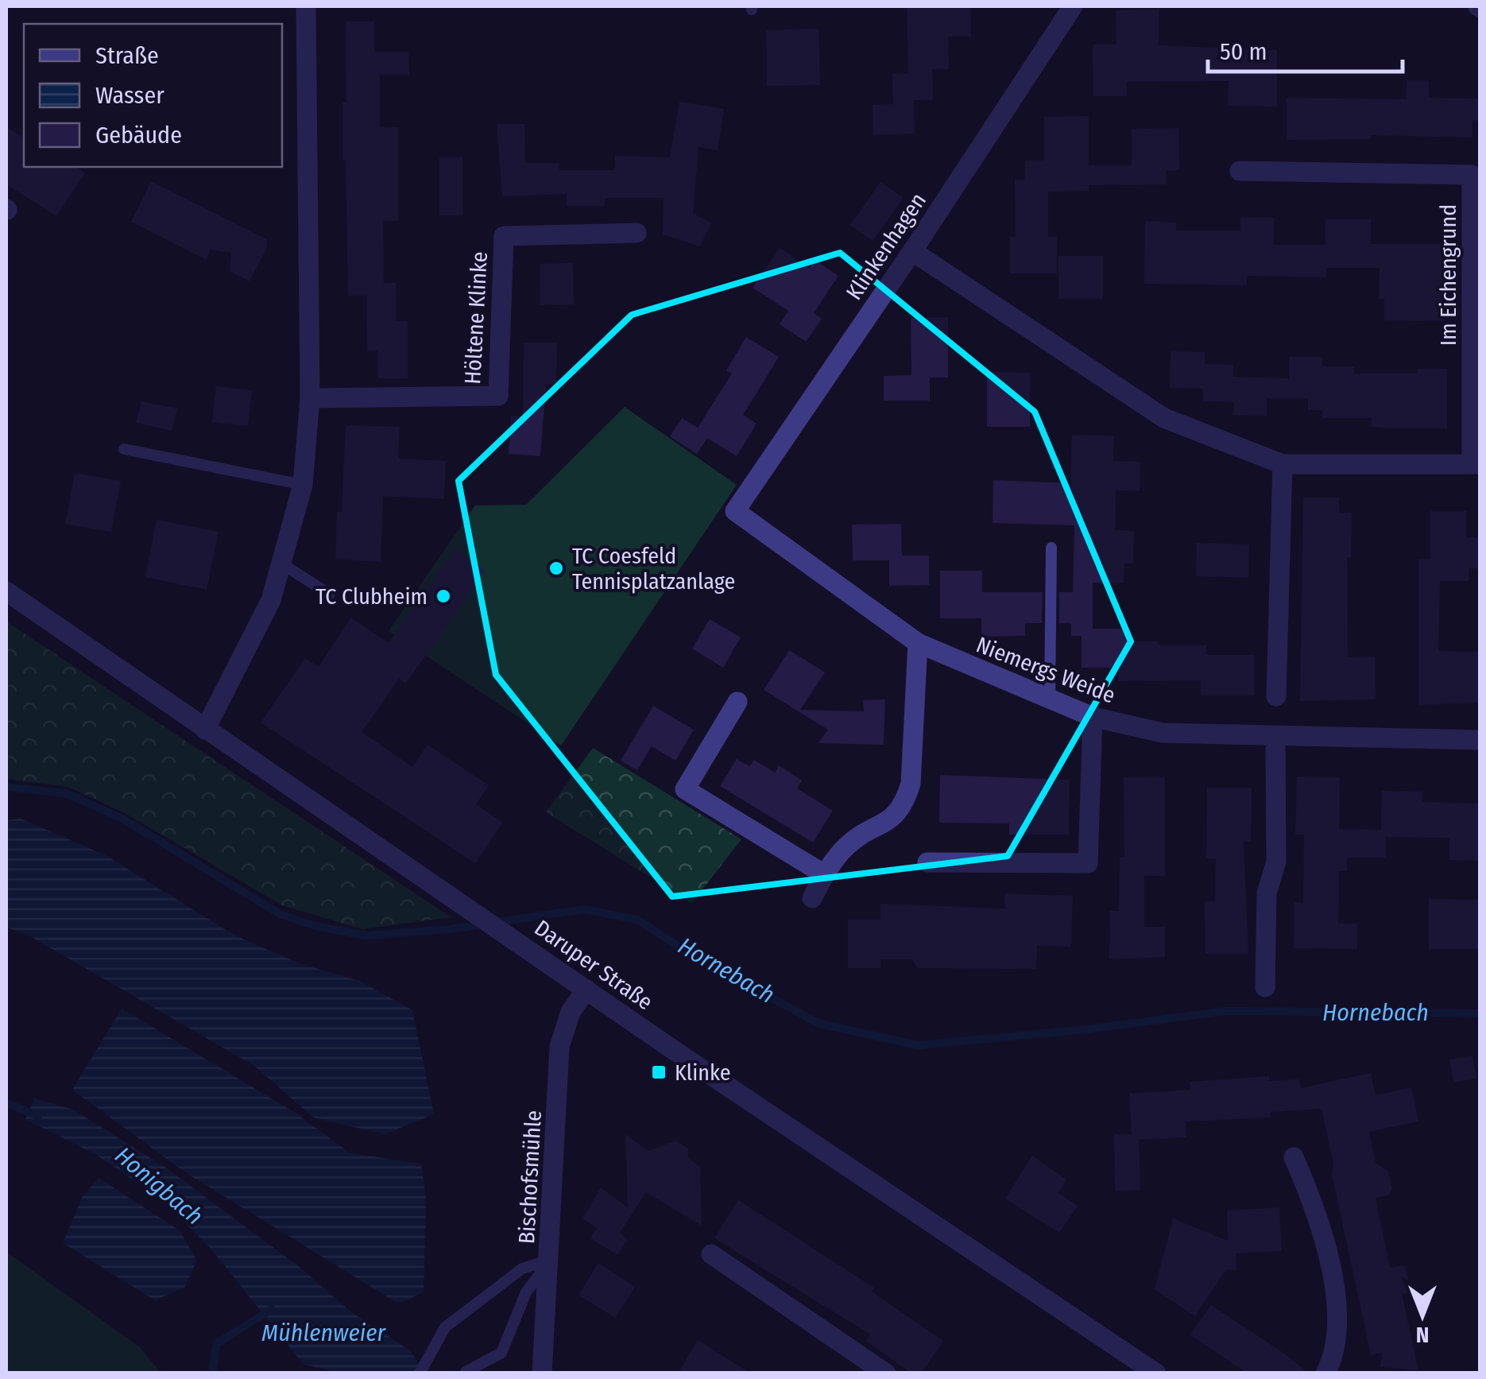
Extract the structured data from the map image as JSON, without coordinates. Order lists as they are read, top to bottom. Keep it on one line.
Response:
{"streets":{"street":["Klinkenhagen","Im Eichengrund","Höltene Klinke","Niemergs Weide","Daruper Straße","Bischofsmühle"]},"crossings":[["Klinkenhagen","Im Eichengrund"],["Klinkenhagen","Niemergs Weide"],["Daruper Straße","Bischofsmühle"]],"water":["Hornebach","Honigbach","Mühlenweier"],"places":{"other":["TC Coesfeld Tennisplatzanlage","TC Clubheim"],"transit":["Klinke"]},"legend":["Straße","Wasser","Gebäude"],"scale_bar":"50 m","north":"bottom"}
